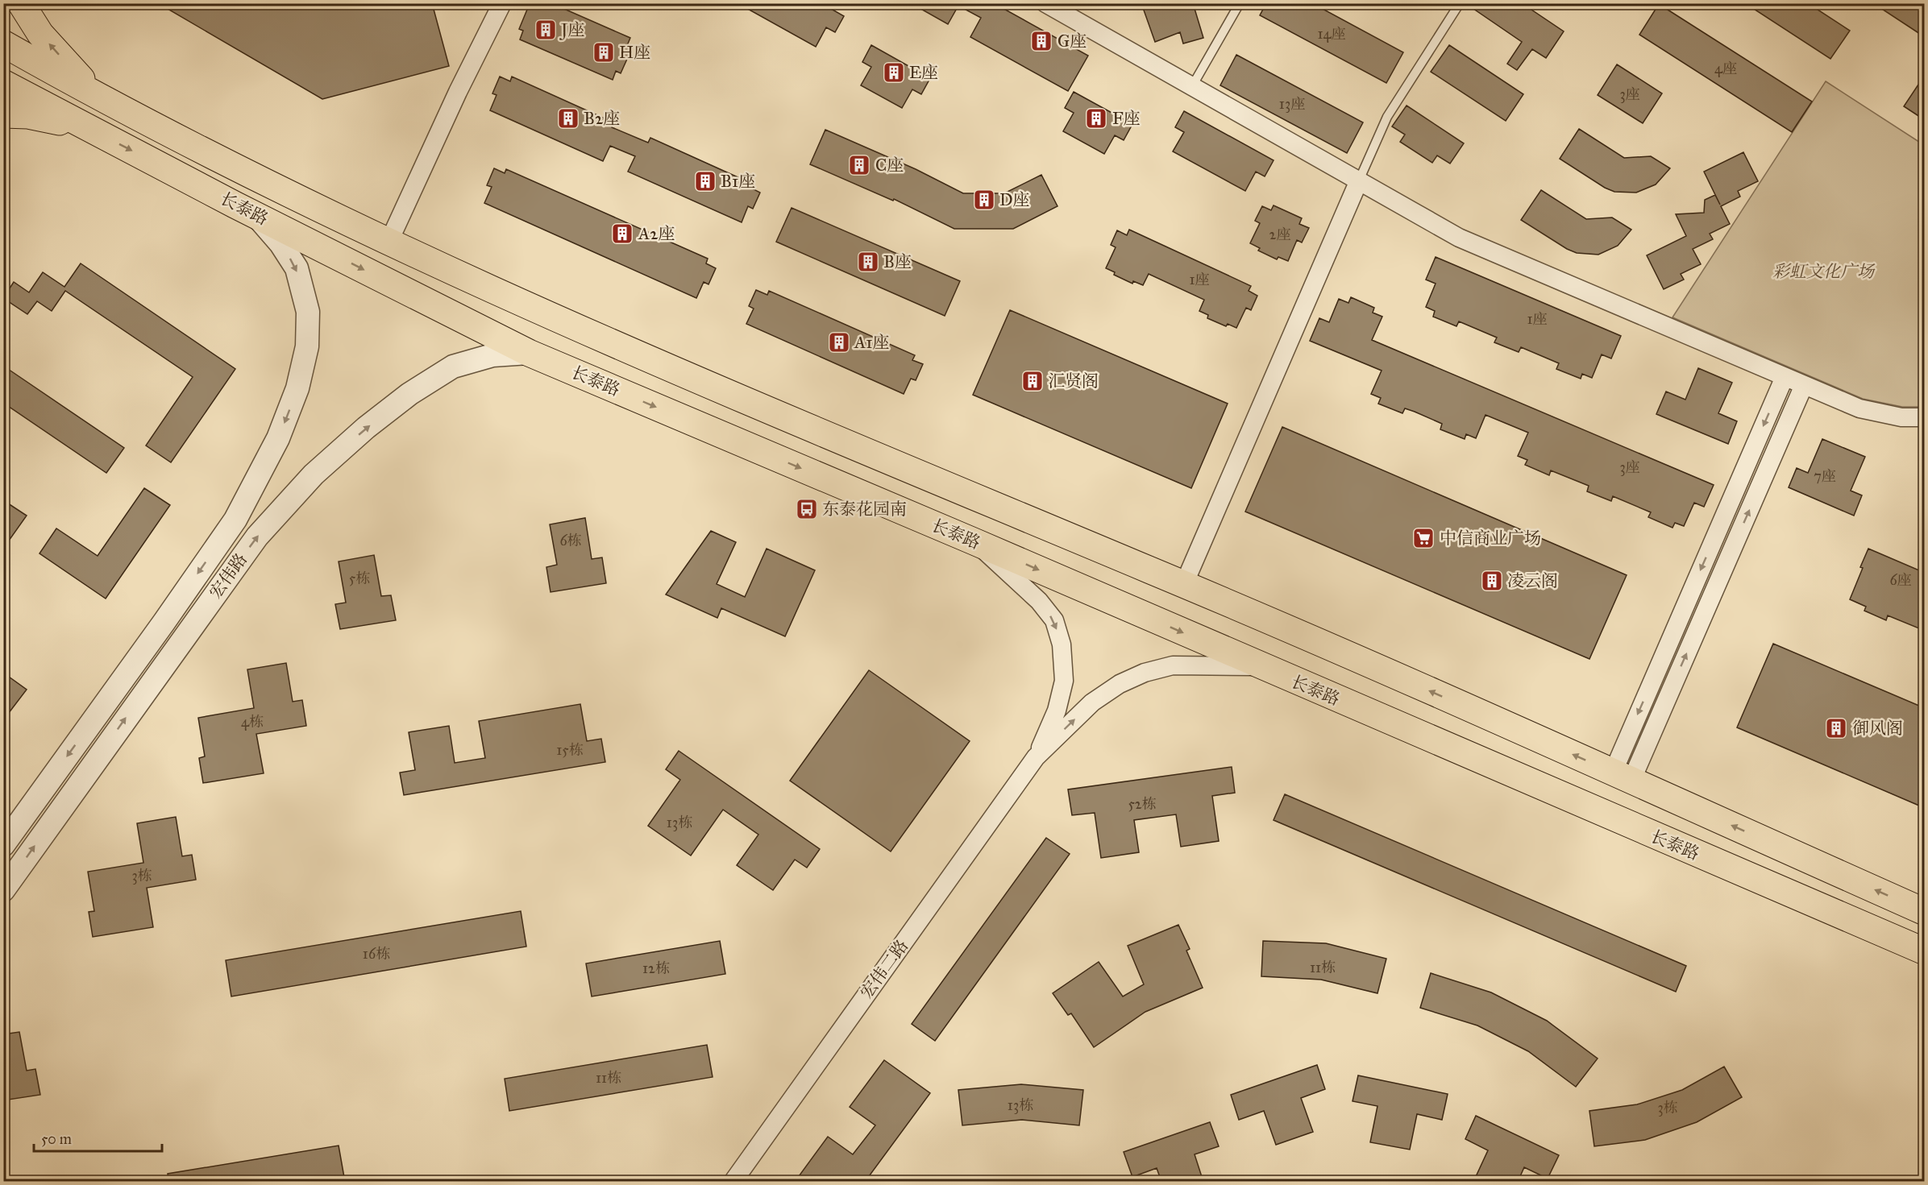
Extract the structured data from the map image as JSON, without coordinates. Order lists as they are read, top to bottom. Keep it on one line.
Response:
{"streets":{"highway":["长泰路"],"street":["宏伟路","宏伟二路"]},"crossings":[["长泰路","宏伟路"]],"parks":["彩虹文化广场"],"places":{"building":["J座","G座","H座","E座","B2座","F座","C座","B1座","D座","A2座","B座","A1座","汇贤阁","凌云阁","御风阁"],"bus stop":["东泰花园南"],"supermarket":["中信商业广场"]},"house_numbers":["14座","4座","3座","13座","2座","1座","1座","3座","7座","6栋","5栋","6座","4栋","15栋","52栋","13栋","3栋","16栋","11栋","12栋","11栋","13栋","3栋"],"scale_bar":"50 m"}
